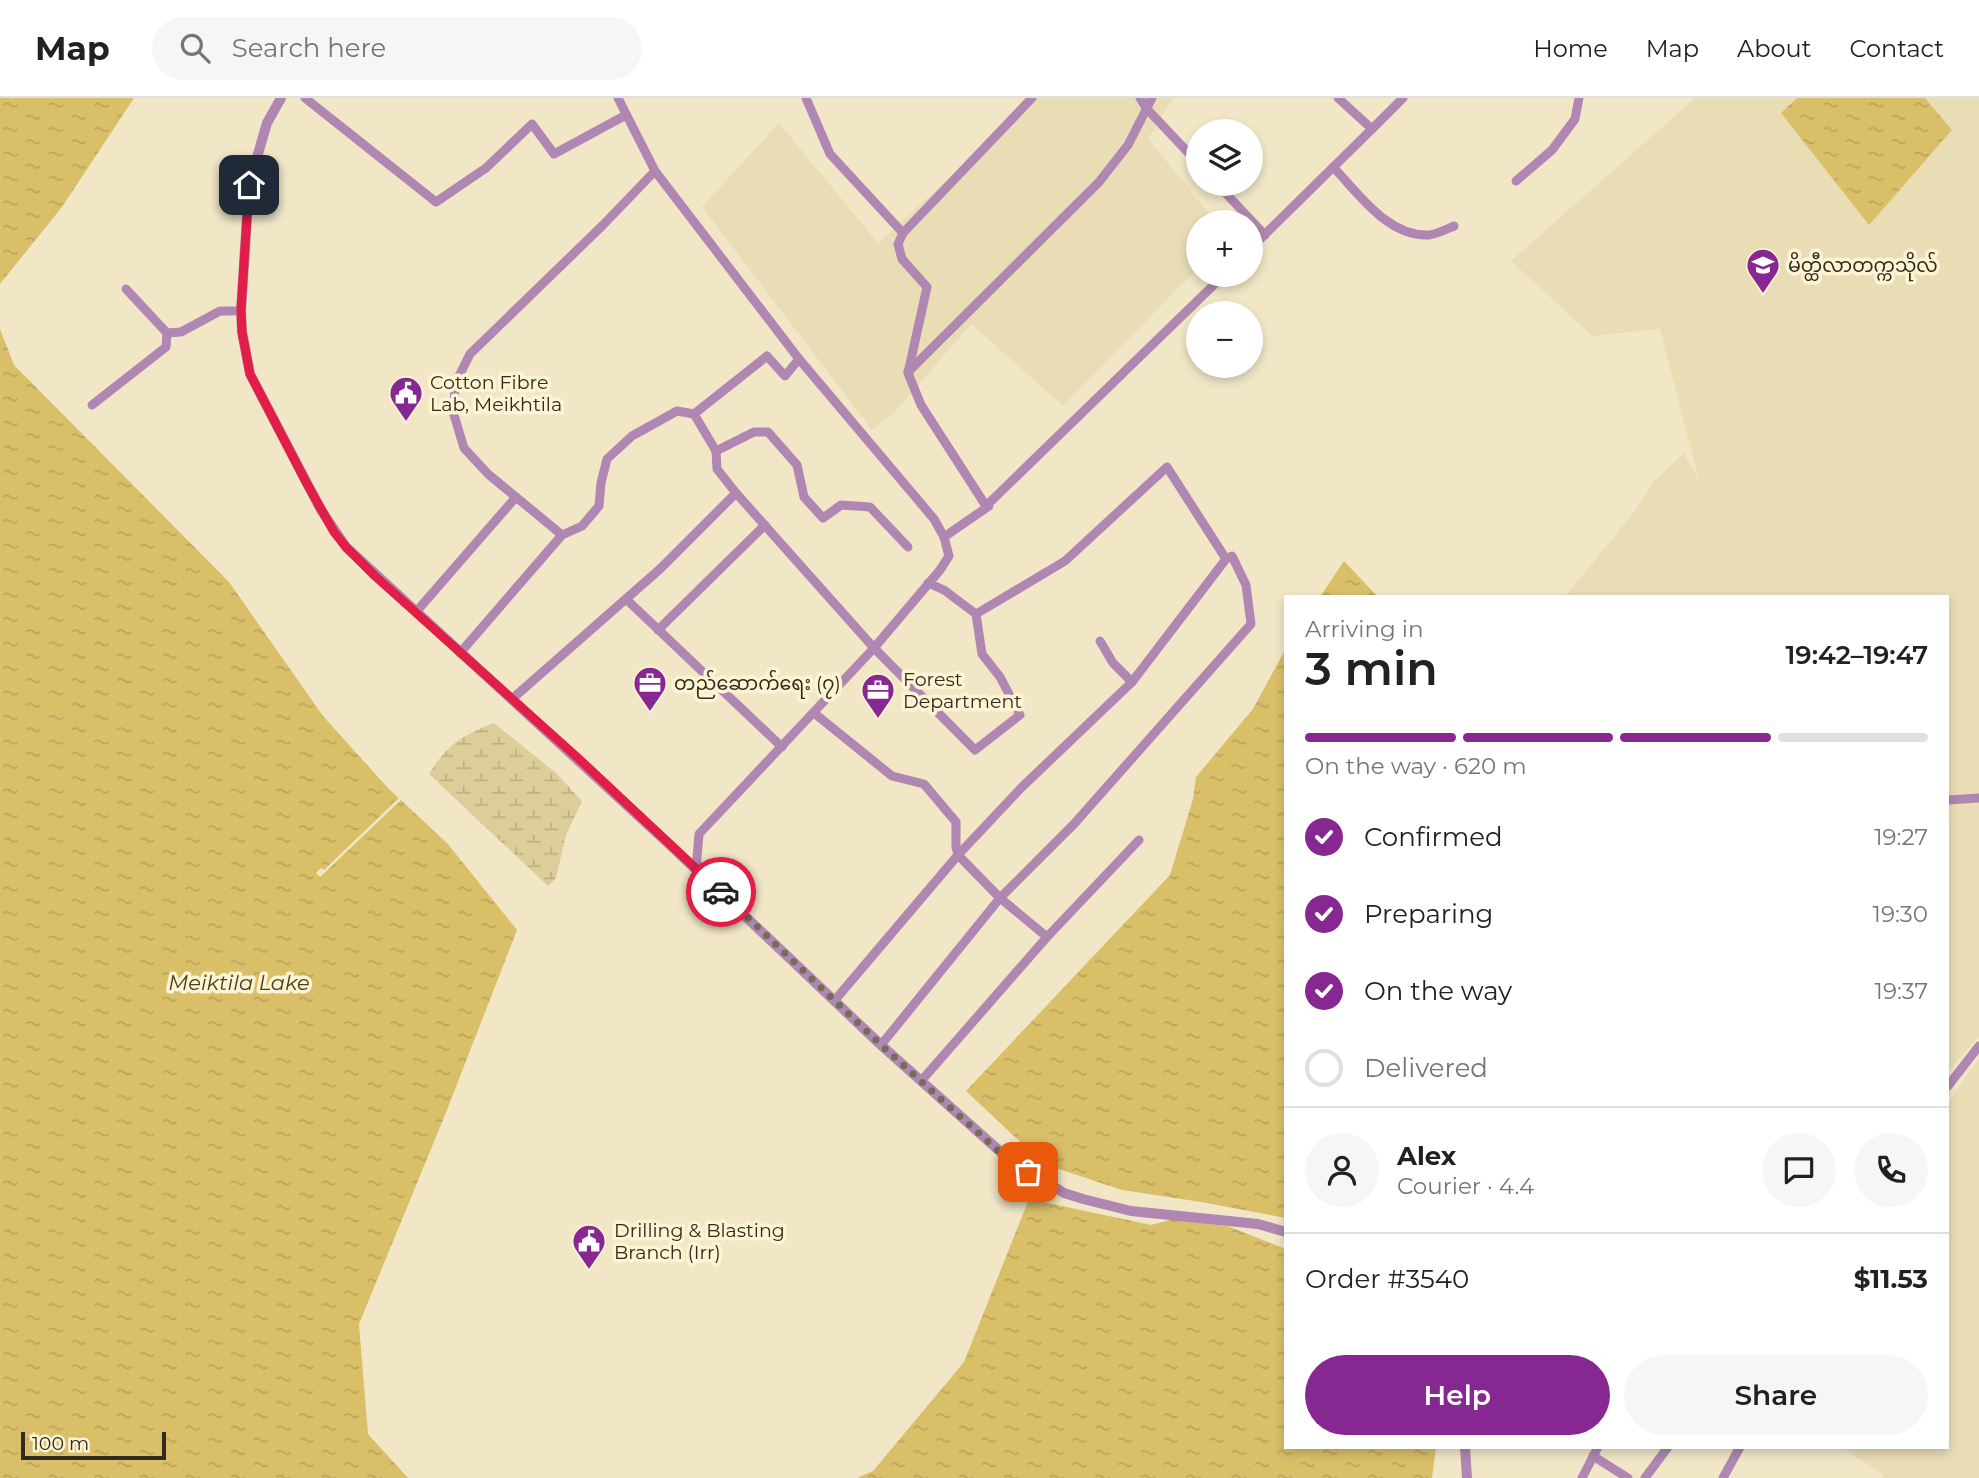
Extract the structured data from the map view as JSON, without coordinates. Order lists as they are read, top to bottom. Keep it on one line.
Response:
{"water":["Meiktila Lake"],"places":{"school or university":["မိတ္ထီလာတက္ကသိုလ်"],"public building":["Cotton Fibre Lab, Meikhtila","Drilling & Blasting Branch (Irr)"],"office":["တည်ဆောက်ရေး (၇)","Forest Department"]},"scale_bar":"100 m","page":{"header":"Map","search":"Search here","nav":["Home","Map","About","Contact"],"map_buttons":["+","−"],"heading":["3 min","Arriving in","19:42–19:47"],"panel":["Alex","Courier · 4.4","Order #3540","$11.53"],"bar":"On the way · 620 m","list":[["Confirmed","19:27"],["Preparing","19:30"],["On the way","19:37"],"Delivered"],"buttons":["Help","Share"],"scale":"100 m"}}
